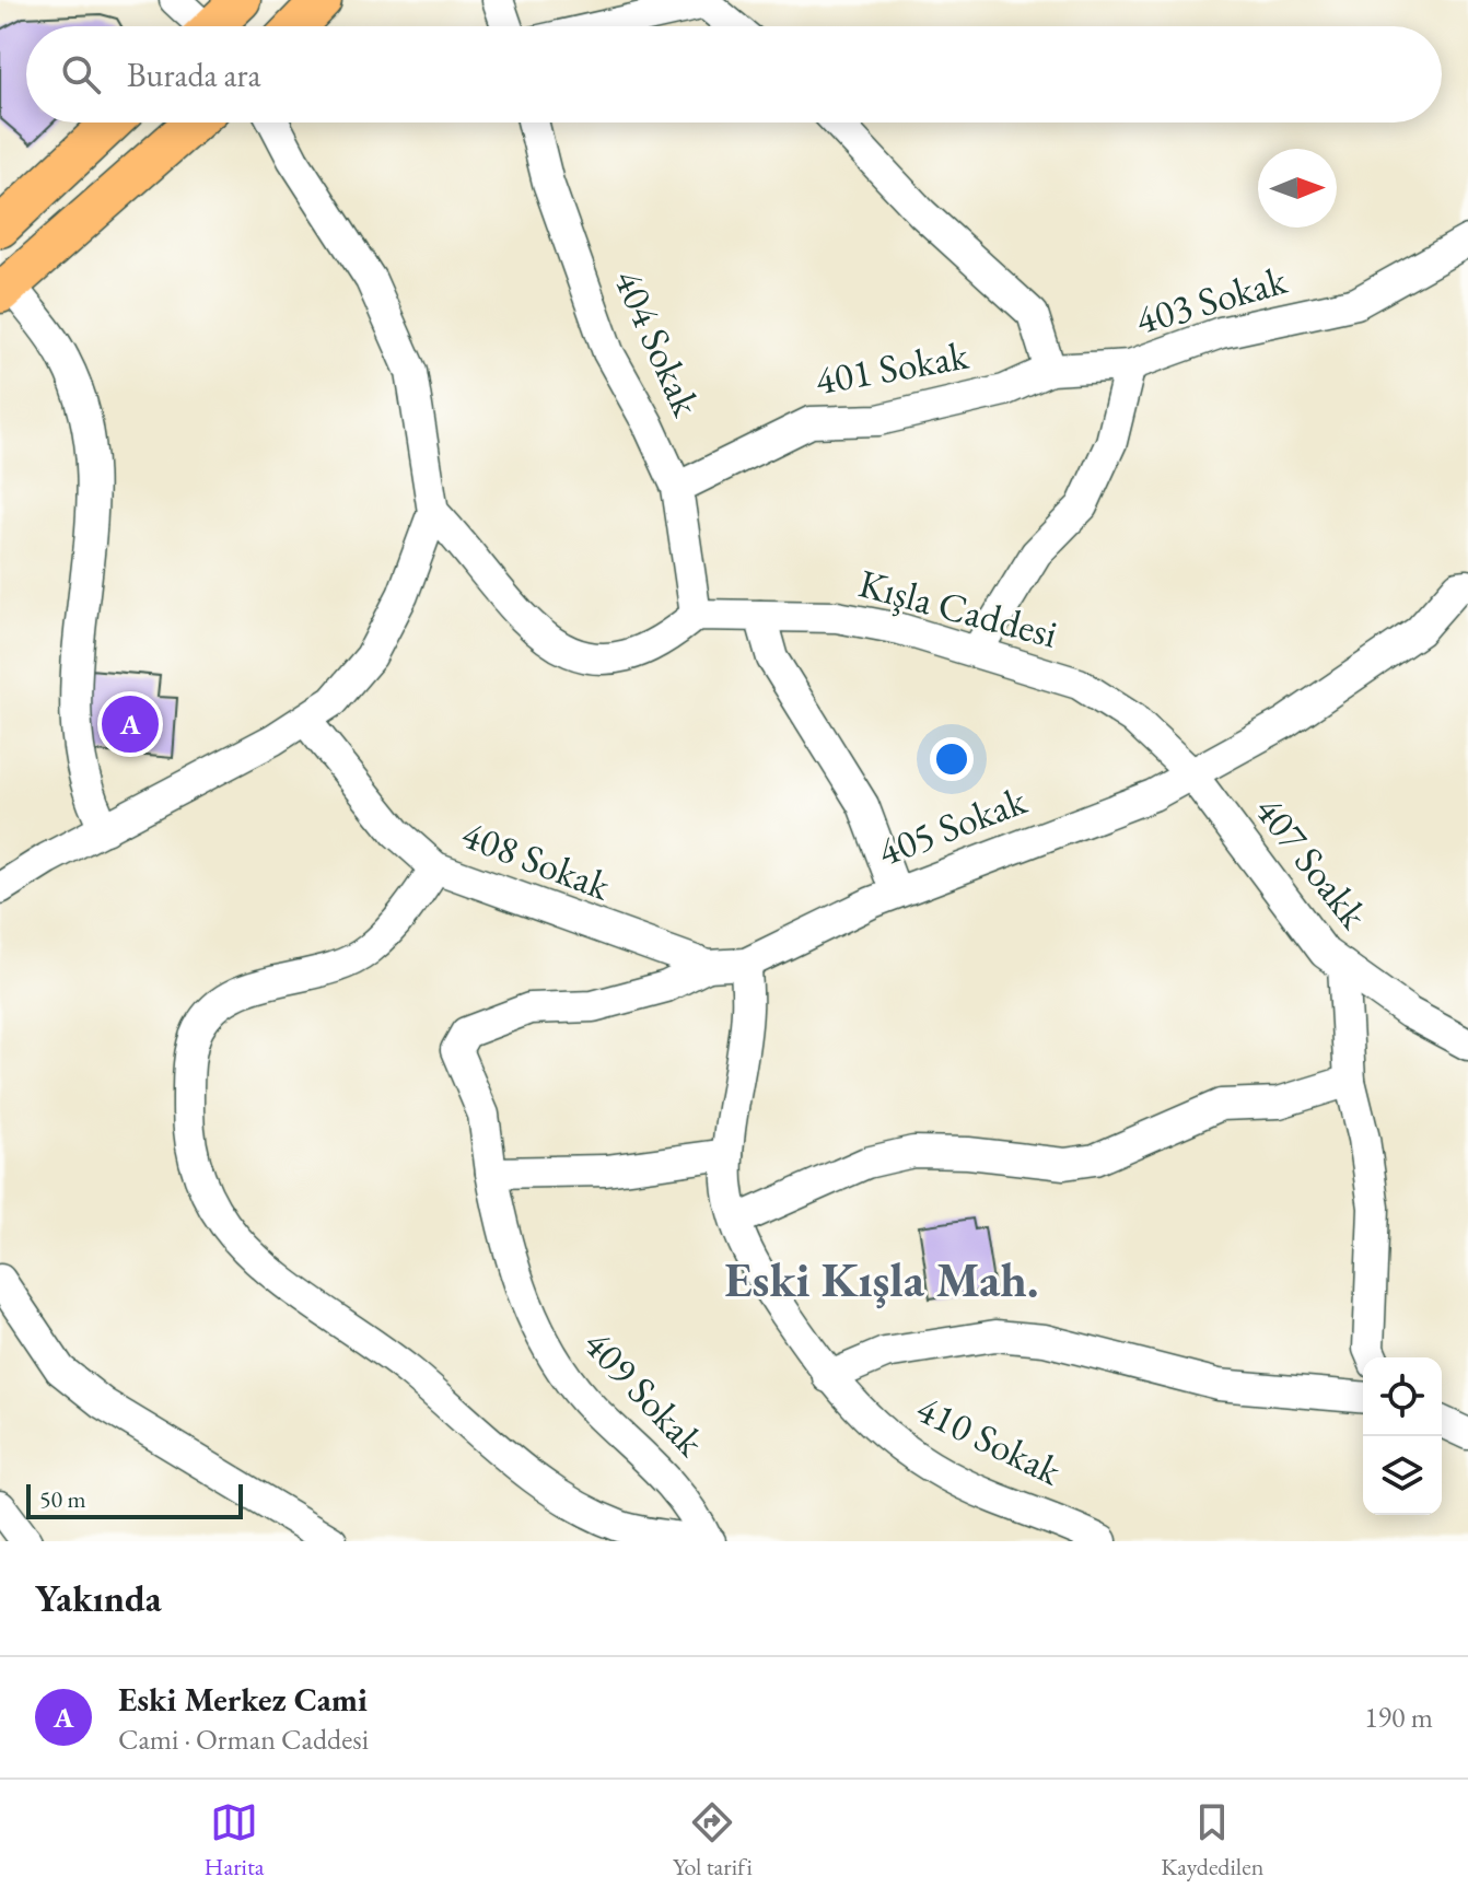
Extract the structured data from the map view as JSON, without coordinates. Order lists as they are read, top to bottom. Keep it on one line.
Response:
{"streets":{"street":["403 Sokak","404 Sokak","401 Sokak","Kışla Caddesi","405 Sokak","408 Sokak","407 Soakk","409 Sokak","410 Sokak"]},"crossings":[["403 Sokak","401 Sokak"],["403 Sokak","Kışla Caddesi"],["404 Sokak","401 Sokak"],["404 Sokak","Kışla Caddesi"],["Kışla Caddesi","405 Sokak"],["Kışla Caddesi","407 Soakk"],["405 Sokak","408 Sokak"],["405 Sokak","407 Soakk"],["405 Sokak","410 Sokak"],["408 Sokak","409 Sokak"],["408 Sokak","410 Sokak"]],"districts":["Eski Kışla Mah."],"scale_bar":"50 m","north":"right","page":{"search":"Burada ara","pins":"A","scale":"50 m","heading":"Yakında","list":[{"mark":"A","name":"Eski Merkez Cami","note":"Cami · Orman Caddesi","value":"190 m"}],"nav":["Harita","Yol tarifi","Kaydedilen"]}}
